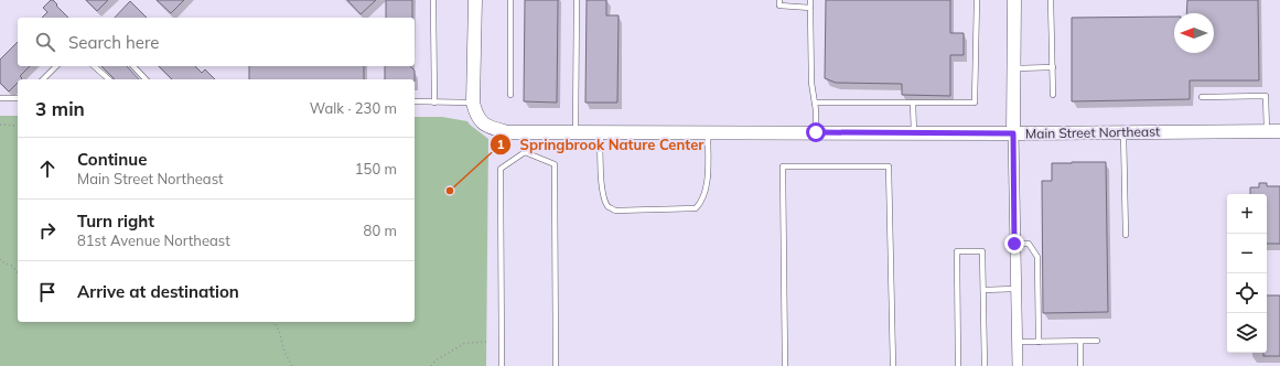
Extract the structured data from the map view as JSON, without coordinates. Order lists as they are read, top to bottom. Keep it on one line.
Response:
{"streets":{"street":["Main Street Northeast"]},"places":["Springbrook Nature Center"],"north":"left","page":{"search":"Search here","heading":["3 min","Walk · 230 m"],"list":[["Continue","Main Street Northeast","150 m"],["Turn right","81st Avenue Northeast","80 m"],"Arrive at destination"],"map_buttons":["+","−"]}}
